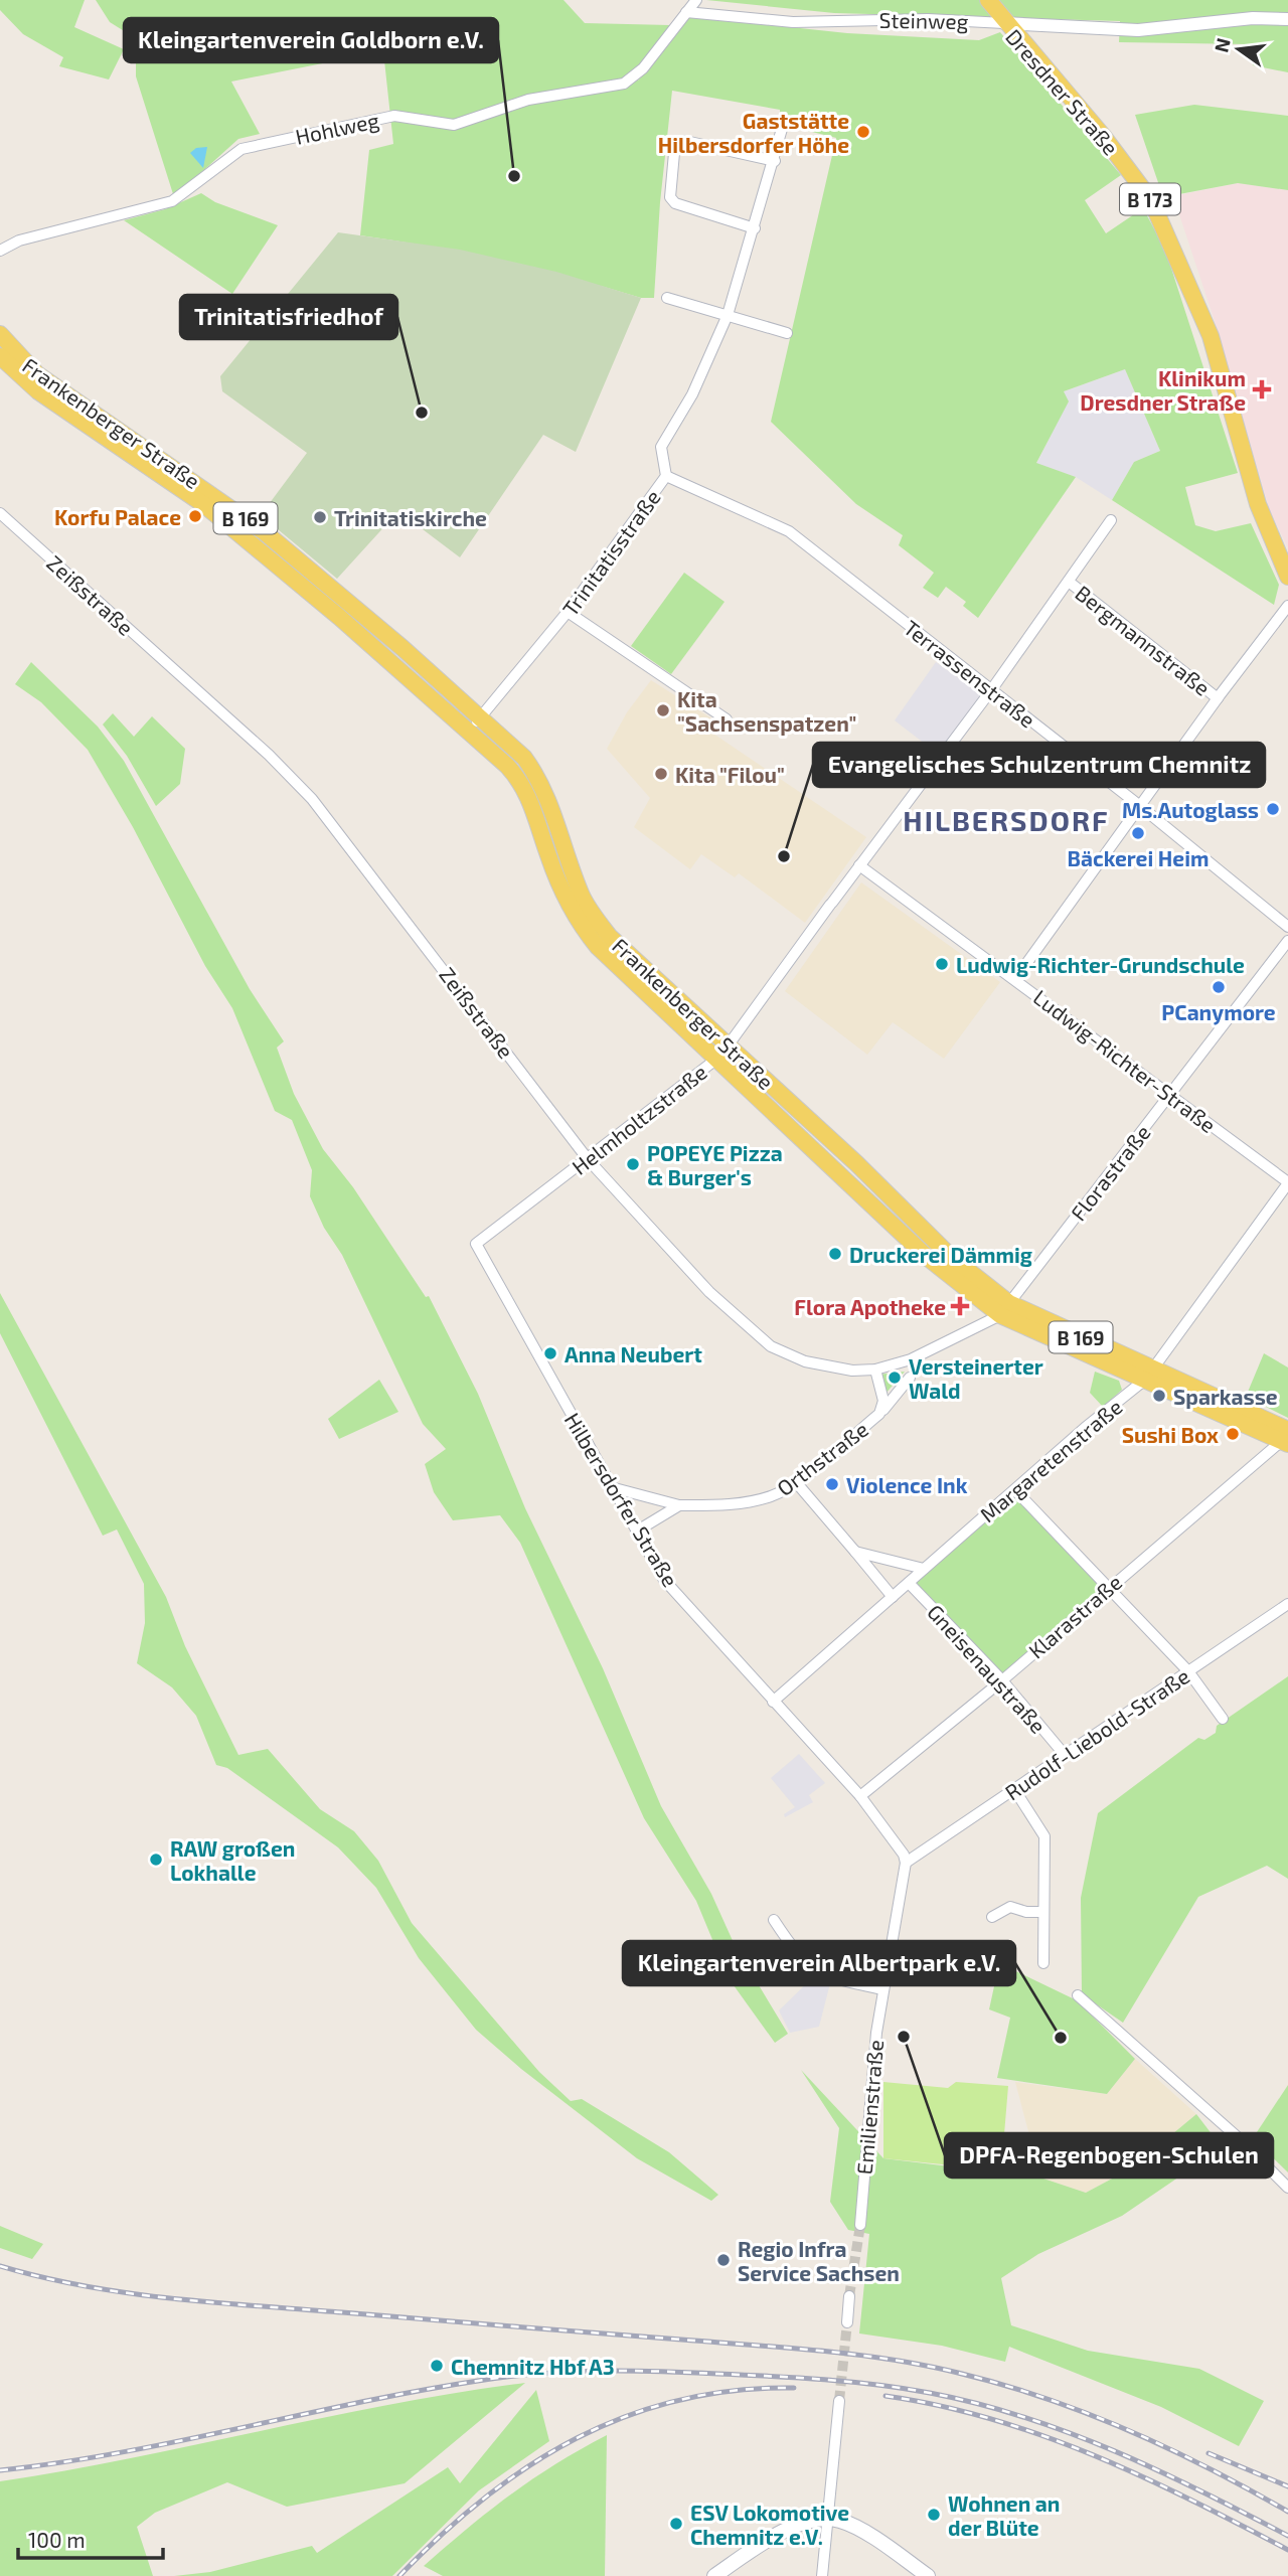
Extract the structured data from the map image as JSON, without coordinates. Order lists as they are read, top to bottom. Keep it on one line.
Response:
{"streets":{"main road":["Dresdner Straße","B 173","Frankenberger Straße","B 169"],"street":["Steinweg","Hohlweg","Trinitatisstraße","Zeißstraße","Bergmannstraße","Terrassenstraße","Ludwig-Richter-Straße","Helmholtzstraße","Florastraße","Orthstraße","Margaretenstraße","Hilbersdorfer Straße","Klarastraße","Gneisenaustraße","Rudolf-Liebold-Straße","Emilienstraße"]},"crossings":[["Steinweg","Dresdner Straße"],["Steinweg","Hohlweg"],["Frankenberger Straße","Trinitatisstraße"],["Frankenberger Straße","Zeißstraße"],["Frankenberger Straße","Helmholtzstraße"],["Frankenberger Straße","Florastraße"],["Frankenberger Straße","Margaretenstraße"],["Frankenberger Straße","Klarastraße"],["Trinitatisstraße","Terrassenstraße"],["Zeißstraße","Helmholtzstraße"],["Zeißstraße","Florastraße"],["Zeißstraße","Orthstraße"],["Bergmannstraße","Helmholtzstraße"],["Terrassenstraße","Helmholtzstraße"],["Ludwig-Richter-Straße","Helmholtzstraße"],["Ludwig-Richter-Straße","Florastraße"],["Ludwig-Richter-Straße","Margaretenstraße"],["Helmholtzstraße","Hilbersdorfer Straße"],["Orthstraße","Hilbersdorfer Straße"],["Margaretenstraße","Hilbersdorfer Straße"],["Margaretenstraße","Gneisenaustraße"],["Hilbersdorfer Straße","Klarastraße"],["Hilbersdorfer Straße","Rudolf-Liebold-Straße"],["Hilbersdorfer Straße","Emilienstraße"],["Klarastraße","Gneisenaustraße"],["Gneisenaustraße","Rudolf-Liebold-Straße"],["Rudolf-Liebold-Straße","Emilienstraße"]],"districts":["HILBERSDORF"],"places":{"other":["Gaststätte Hilbersdorfer Höhe","Kleingartenverein Goldborn e.V.","Trinitatisfriedhof","Korfu Palace","Trinitatiskirche","Kita \"Sachsenspatzen\"","Kita \"Filou\"","Ms.Autoglass","Bäckerei Heim","Evangelisches Schulzentrum Chemnitz","Ludwig-Richter-Grundschule","PCanymore","POPEYE Pizza & Burger's","Druckerei Dämmig","Anna Neubert","Versteinerter Wald","Sparkasse","Sushi Box","Violence Ink","RAW großen Lokhalle","DPFA-Regenbogen-Schulen","Kleingartenverein Albertpark e.V.","Regio Infra Service Sachsen","Chemnitz Hbf A3","Wohnen an der Blüte","ESV Lokomotive Chemnitz e.V."],"health":["Klinikum Dresdner Straße","Flora Apotheke"]},"scale_bar":"100 m","north":"left"}
